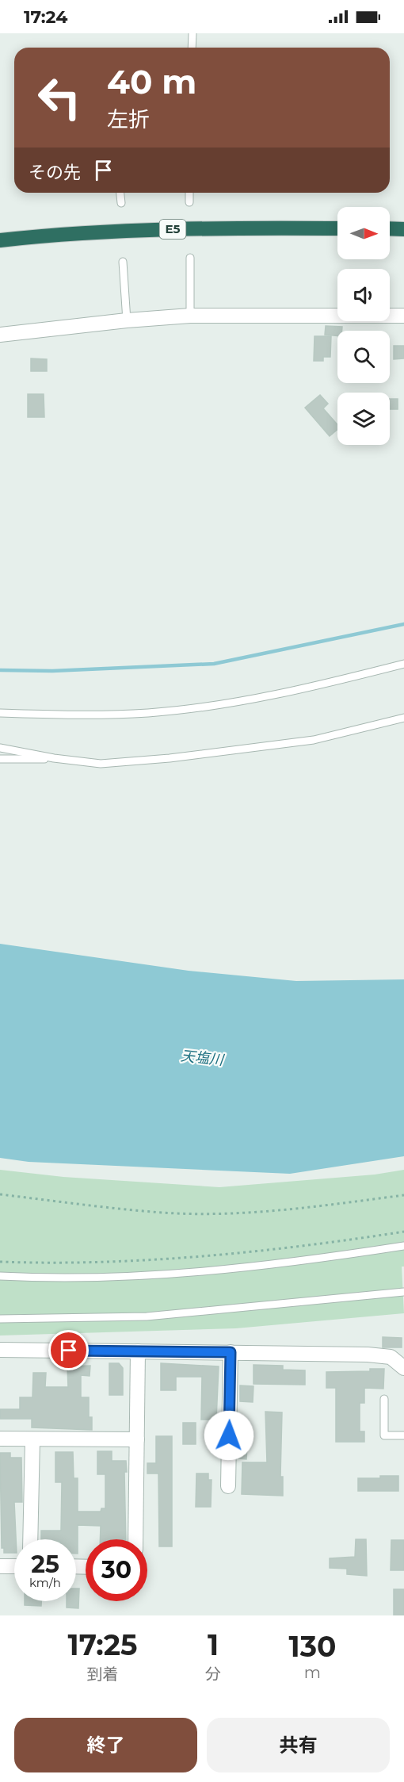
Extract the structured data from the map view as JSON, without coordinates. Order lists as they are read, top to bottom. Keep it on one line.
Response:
{"streets":{"highway":["E5"]},"water":["天塩川"],"north":"right","page":{"status":"17:24","turn":["40 m","左折"],"then":"その先","speed":"25 km/h","limit":"30","eta":["17:25","到着","1","分","130","m"],"buttons":["終了","共有"]}}
